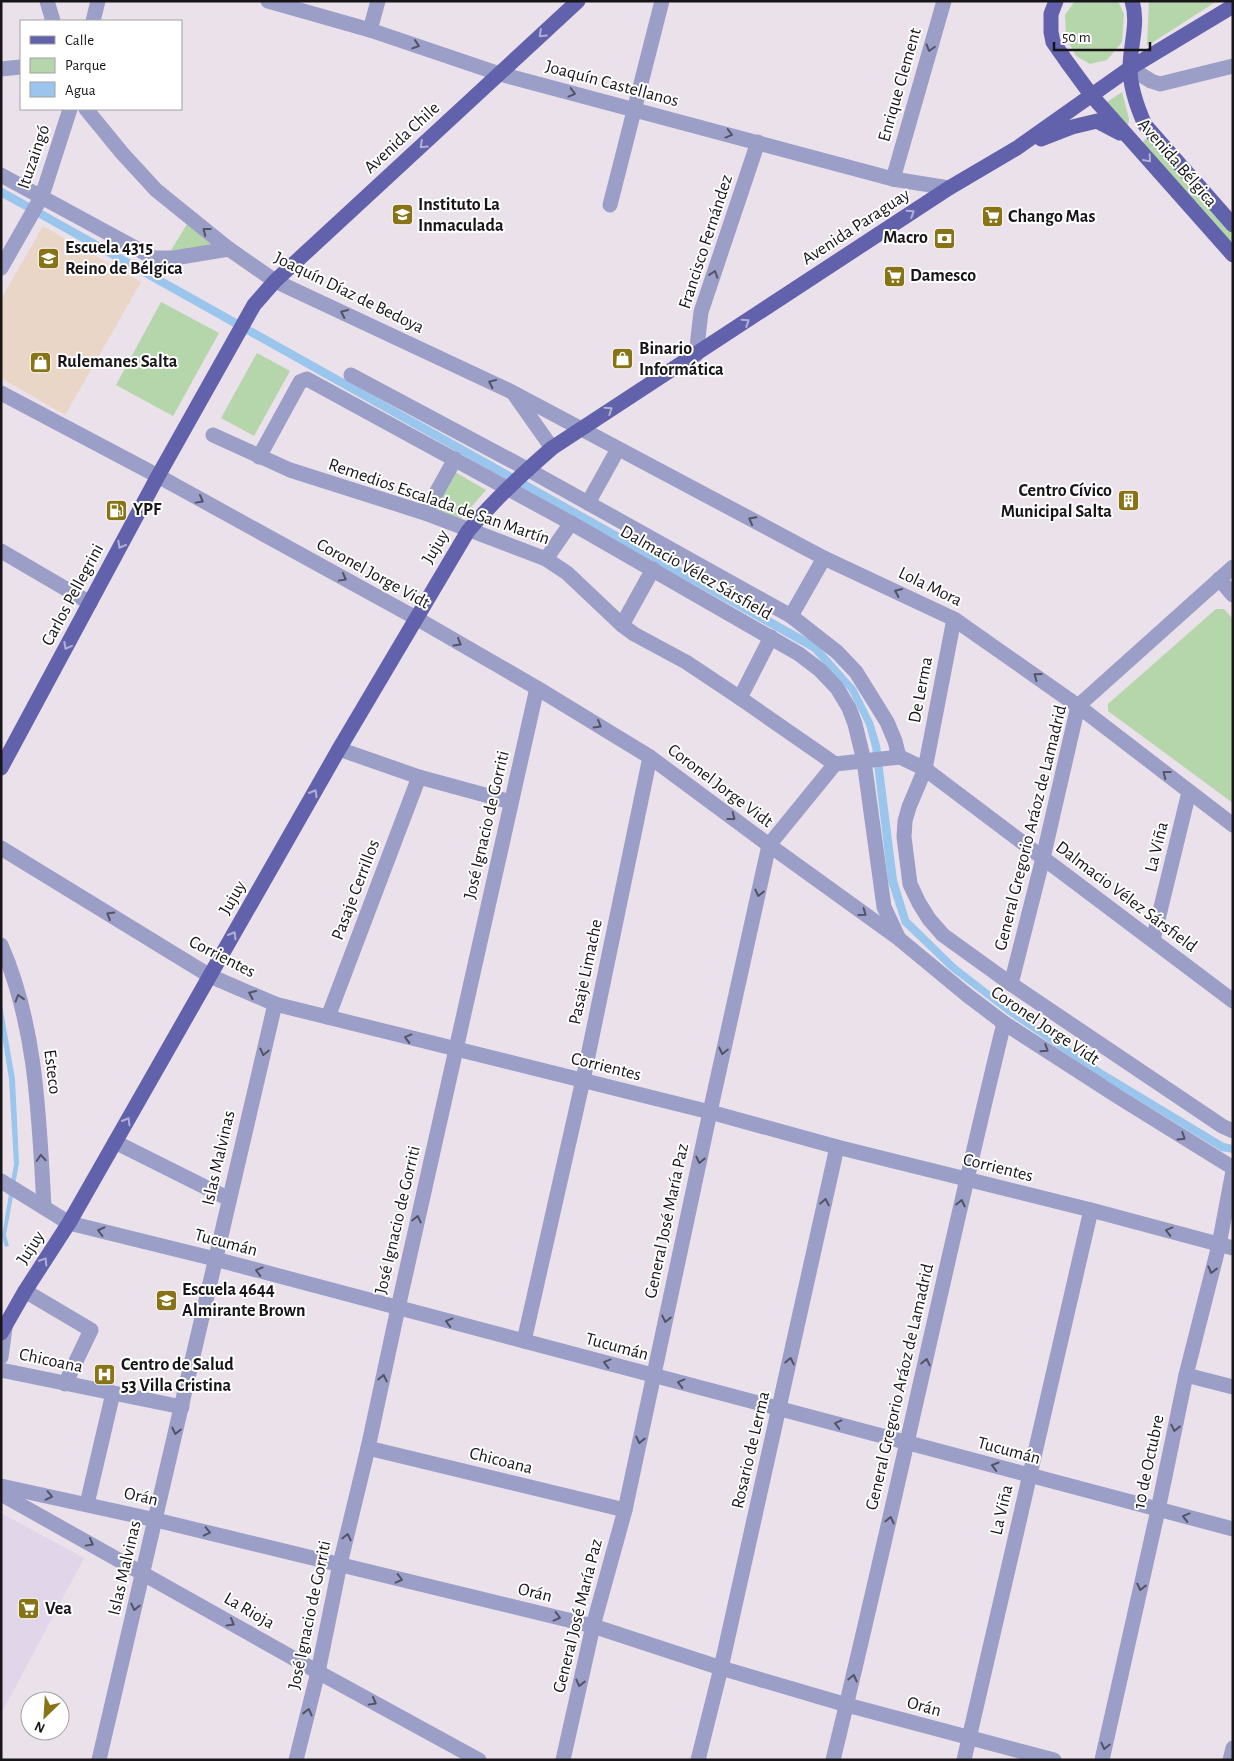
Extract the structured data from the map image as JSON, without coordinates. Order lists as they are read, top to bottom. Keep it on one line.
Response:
{"streets":{"main road":["Avenida Chile","Avenida Bélgica","Avenida Paraguay","Jujuy","Carlos Pellegrini"],"street":["Joaquín Castellanos","Enrique Clement","Ituzaingó","Francisco Fernández","Joaquín Díaz de Bedoya","Remedios Escalada de San Martín","Dalmacio Vélez Sársfield","Coronel Jorge Vidt","Lola Mora","De Lerma","José Ignacio de Gorriti","General Gregorio Aráoz de Lamadrid","La Viña","Pasaje Cerrillos","Corrientes","Pasaje Limache","Esteco","Islas Malvinas","General José María Paz","Tucumán","Chicoana","Rosario de Lerma","10 de Octubre","Orán","La Rioja"]},"crossings":[["Joaquín Castellanos","Enrique Clement"],["Joaquín Castellanos","Avenida Chile"],["Joaquín Castellanos","Avenida Paraguay"],["Joaquín Castellanos","Francisco Fernández"],["Avenida Chile","Joaquín Díaz de Bedoya"],["Avenida Chile","Carlos Pellegrini"],["Avenida Bélgica","Avenida Paraguay"],["Avenida Paraguay","Francisco Fernández"],["Avenida Paraguay","Joaquín Díaz de Bedoya"],["Avenida Paraguay","Jujuy"],["Avenida Paraguay","Dalmacio Vélez Sársfield"],["Avenida Paraguay","Lola Mora"],["Joaquín Díaz de Bedoya","Lola Mora"],["Remedios Escalada de San Martín","Jujuy"],["Remedios Escalada de San Martín","Dalmacio Vélez Sársfield"],["Remedios Escalada de San Martín","General José María Paz"],["Jujuy","Dalmacio Vélez Sársfield"],["Jujuy","Coronel Jorge Vidt"],["Jujuy","Corrientes"],["Jujuy","Tucumán"],["Dalmacio Vélez Sársfield","Coronel Jorge Vidt"],["Dalmacio Vélez Sársfield","De Lerma"],["Dalmacio Vélez Sársfield","General Gregorio Aráoz de Lamadrid"],["Dalmacio Vélez Sársfield","La Viña"],["Coronel Jorge Vidt","Carlos Pellegrini"],["Coronel Jorge Vidt","José Ignacio de Gorriti"],["Coronel Jorge Vidt","General Gregorio Aráoz de Lamadrid"],["Coronel Jorge Vidt","Pasaje Limache"],["Coronel Jorge Vidt","General José María Paz"],["Coronel Jorge Vidt","10 de Octubre"],["Lola Mora","De Lerma"],["Lola Mora","General Gregorio Aráoz de Lamadrid"],["Lola Mora","La Viña"],["De Lerma","General Gregorio Aráoz de Lamadrid"],["José Ignacio de Gorriti","Corrientes"],["José Ignacio de Gorriti","Tucumán"],["José Ignacio de Gorriti","Chicoana"],["José Ignacio de Gorriti","Orán"],["José Ignacio de Gorriti","La Rioja"],["General Gregorio Aráoz de Lamadrid","Corrientes"],["General Gregorio Aráoz de Lamadrid","Tucumán"],["General Gregorio Aráoz de Lamadrid","Orán"],["La Viña","Corrientes"],["La Viña","Tucumán"],["La Viña","Orán"],["Pasaje Cerrillos","Corrientes"],["Corrientes","Pasaje Limache"],["Corrientes","Islas Malvinas"],["Corrientes","General José María Paz"],["Corrientes","Rosario de Lerma"],["Corrientes","10 de Octubre"],["Pasaje Limache","Tucumán"],["Esteco","Tucumán"],["Islas Malvinas","Tucumán"],["Islas Malvinas","Chicoana"],["Islas Malvinas","Orán"],["Islas Malvinas","La Rioja"],["General José María Paz","Tucumán"],["General José María Paz","Chicoana"],["General José María Paz","Orán"],["Tucumán","Rosario de Lerma"],["Tucumán","10 de Octubre"],["Rosario de Lerma","Orán"]],"one_way":["Joaquín Castellanos","Enrique Clement","Avenida Chile","Avenida Paraguay","Jujuy","Coronel Jorge Vidt","Lola Mora","Carlos Pellegrini","José Ignacio de Gorriti","General Gregorio Aráoz de Lamadrid","Corrientes","Esteco","Islas Malvinas","General José María Paz","Tucumán","Rosario de Lerma","10 de Octubre","Orán","La Rioja"],"places":{"school or university":["Instituto La Inmaculada","Escuela 4315 Reino de Bélgica","Escuela 4644 Almirante Brown"],"supermarket":["Chango Mas","Damesco","Vea"],"bank":["Macro"],"shop":["Binario Informática","Rulemanes Salta"],"building":["Centro Cívico Municipal Salta"],"fuel station":["YPF"],"hospital":["Centro de Salud 53 Villa Cristina"]},"legend":["Calle","Parque","Agua"],"scale_bar":"50 m","north":"bottom left"}
